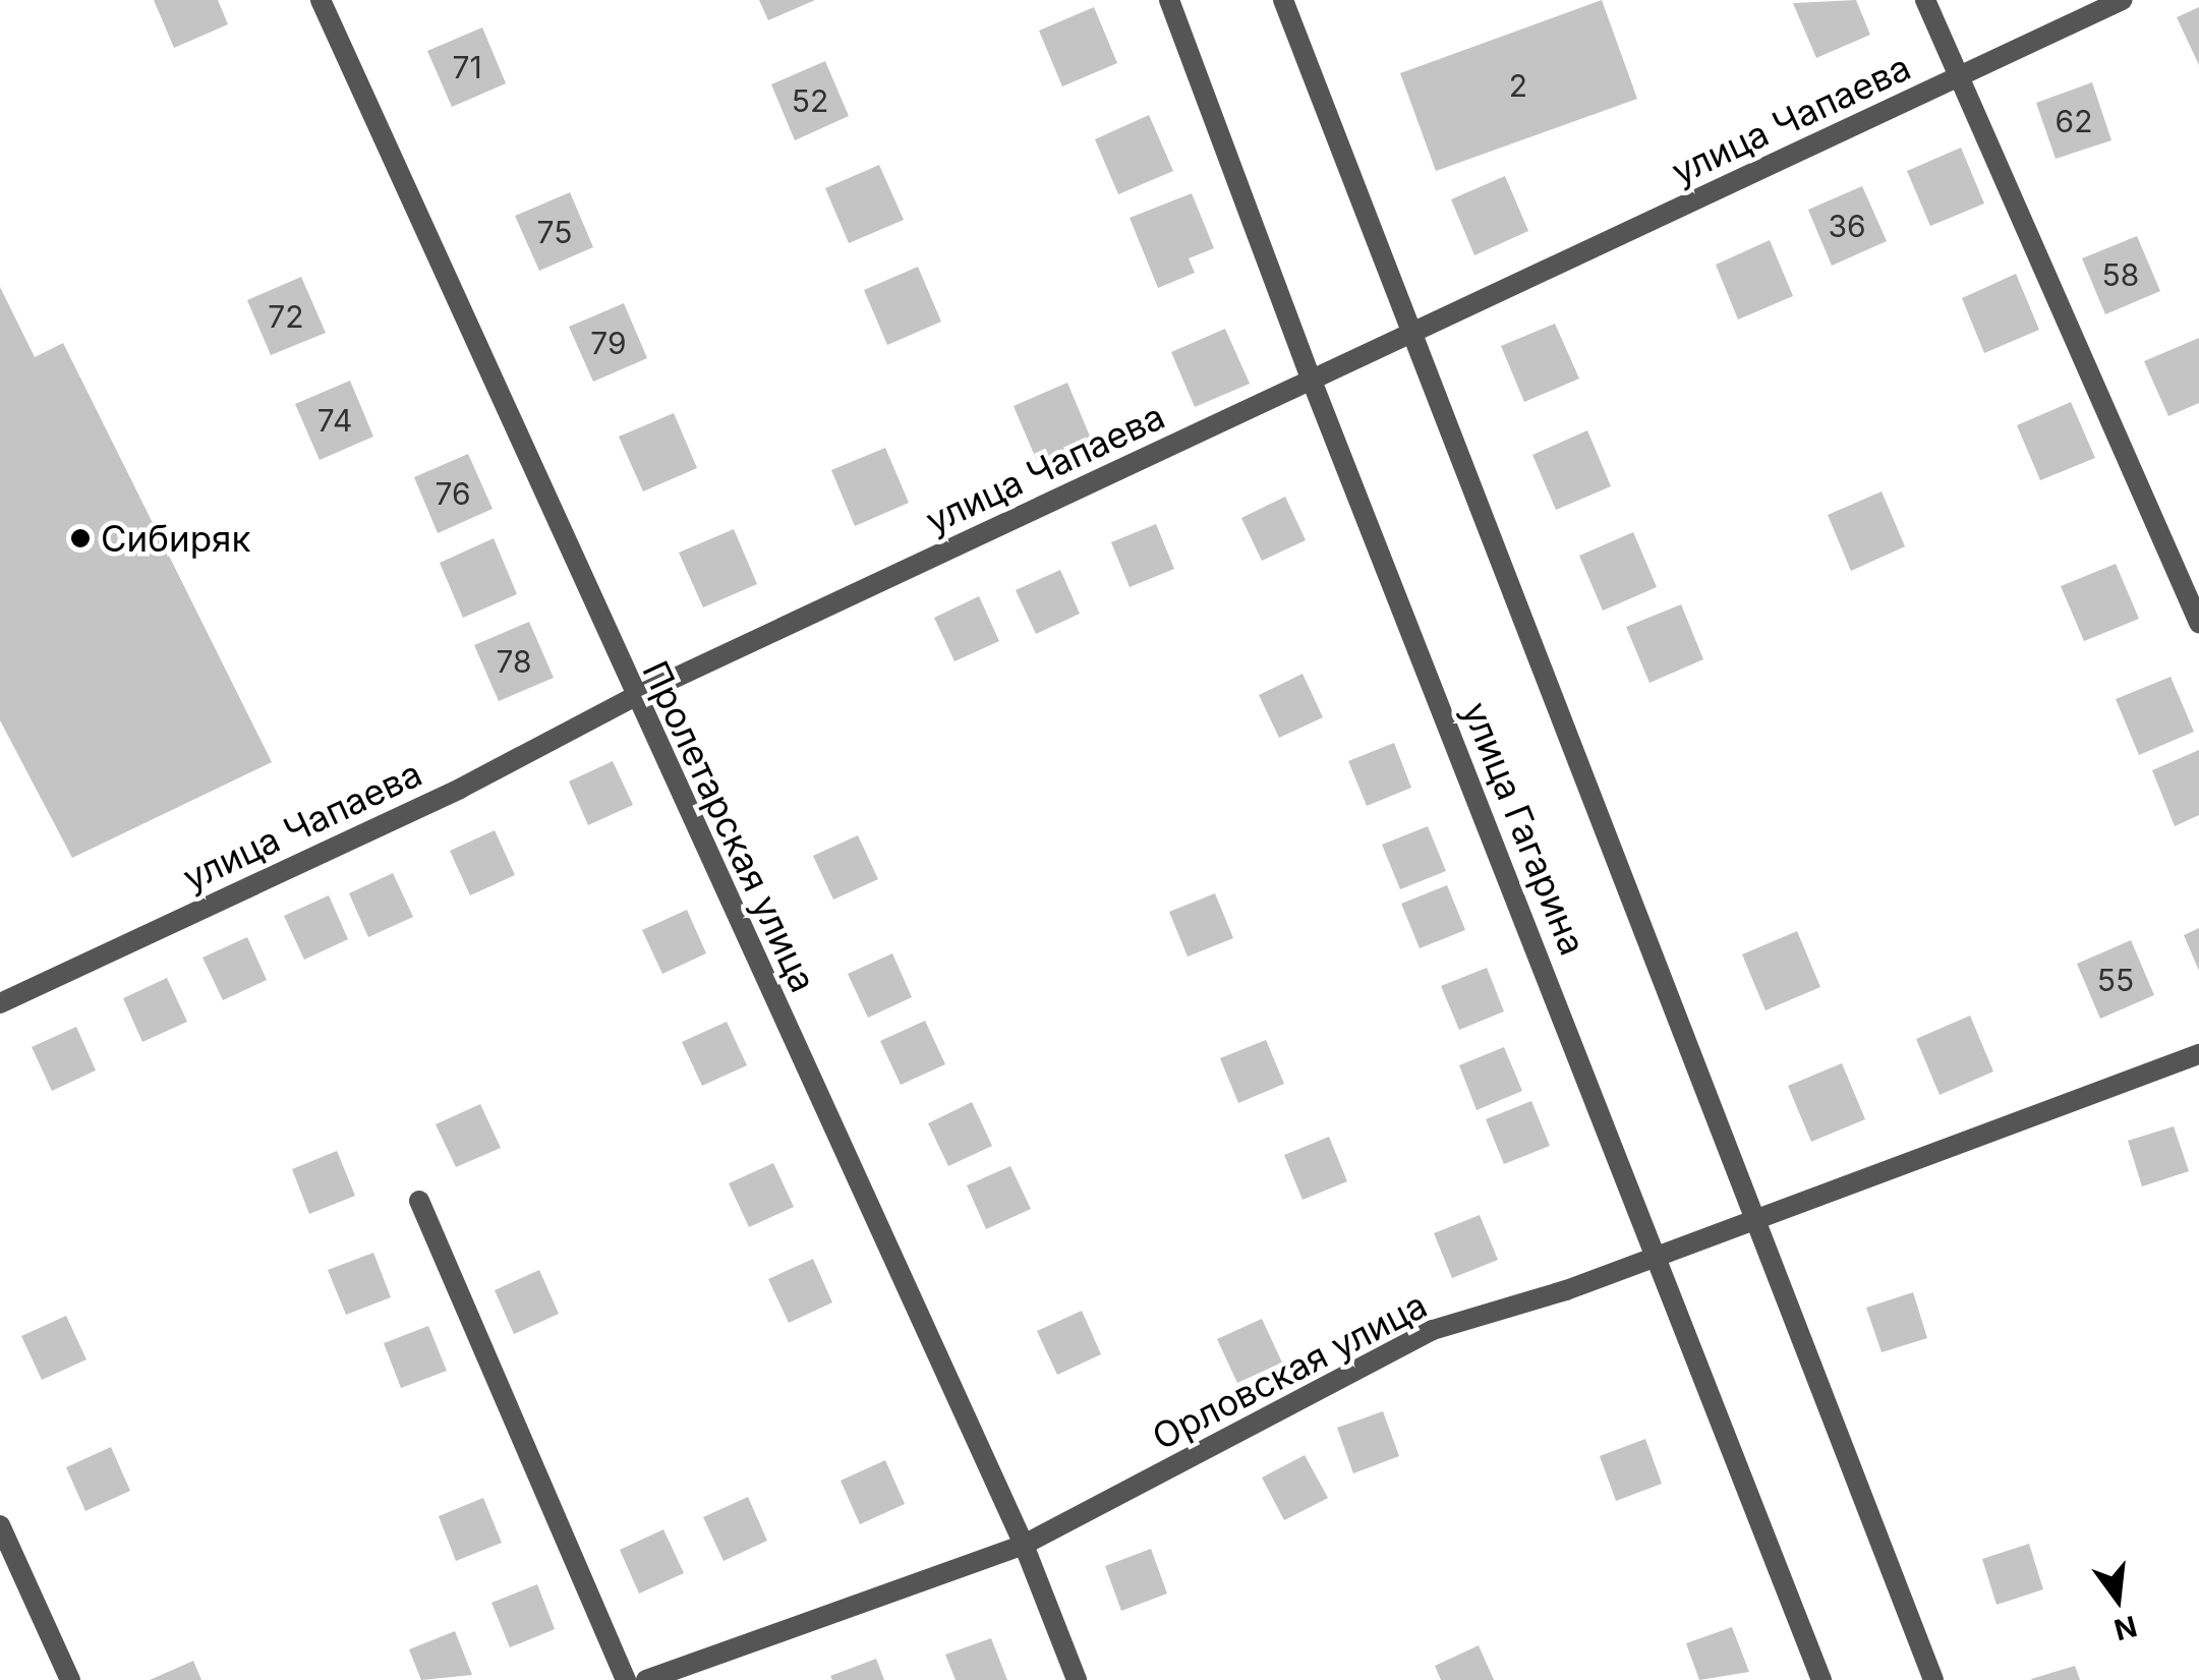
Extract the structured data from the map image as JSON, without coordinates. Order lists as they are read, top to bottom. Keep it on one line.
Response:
{"streets":{"street":["улица Чапаева","Пролетарская улица","улица Гагарина","Орловская улица"]},"crossings":[["улица Чапаева","Пролетарская улица"],["улица Чапаева","улица Гагарина"],["Пролетарская улица","Орловская улица"],["улица Гагарина","Орловская улица"]],"places":["Сибиряк"],"house_numbers":["71","2","52","62","36","75","58","72","79","74","76","78","55"],"north":"bottom"}
